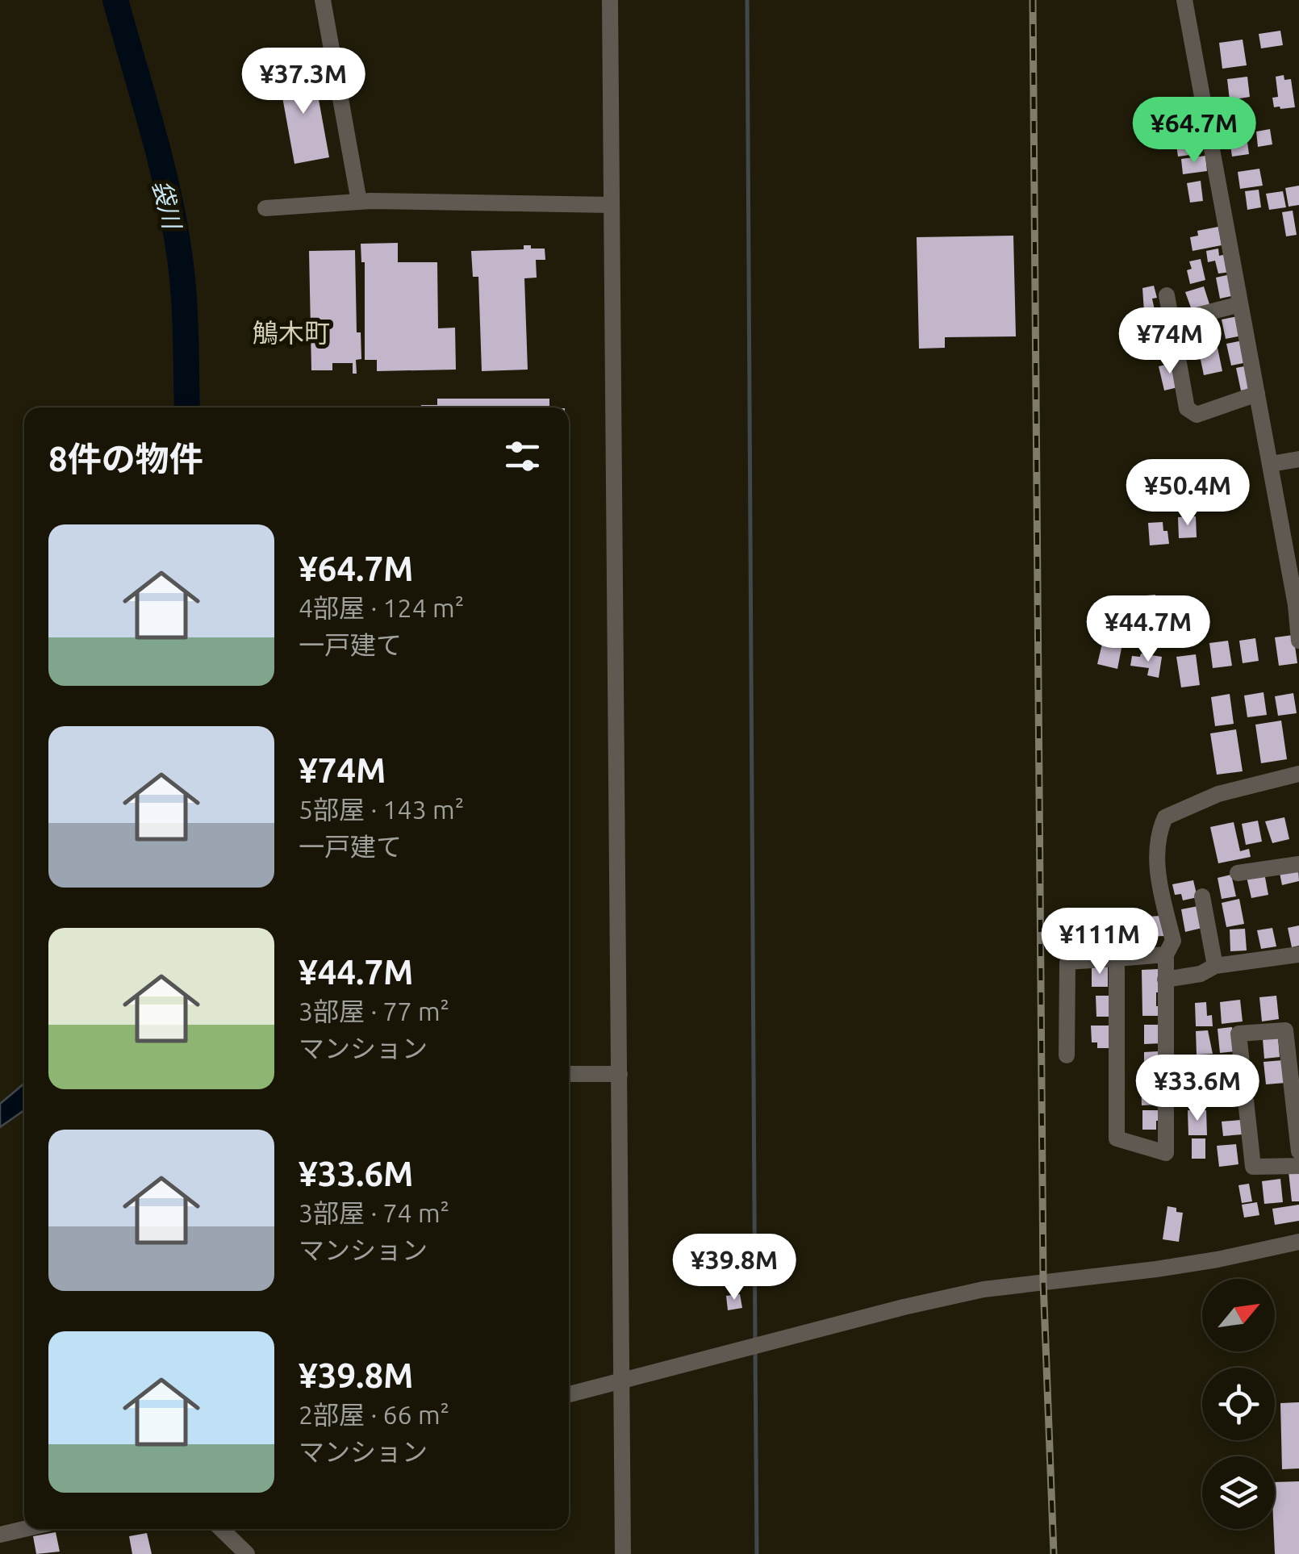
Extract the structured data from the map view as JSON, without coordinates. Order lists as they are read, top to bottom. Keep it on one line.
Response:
{"districts":["鵤木町"],"water":["袋川"],"north":"top right","page":{"price":["¥37.3M","¥64.7M","¥74M","¥50.4M","¥44.7M","¥111M","¥33.6M","¥39.8M"],"heading":"8件の物件","list":[{"name":"¥64.7M","note":"4部屋 · 124 m² · 一戸建て"},{"name":"¥74M","note":"5部屋 · 143 m² · 一戸建て"},{"name":"¥44.7M","note":"3部屋 · 77 m² · マンション"},{"name":"¥33.6M","note":"3部屋 · 74 m² · マンション"},{"name":"¥39.8M","note":"2部屋 · 66 m² · マンション"}]}}
